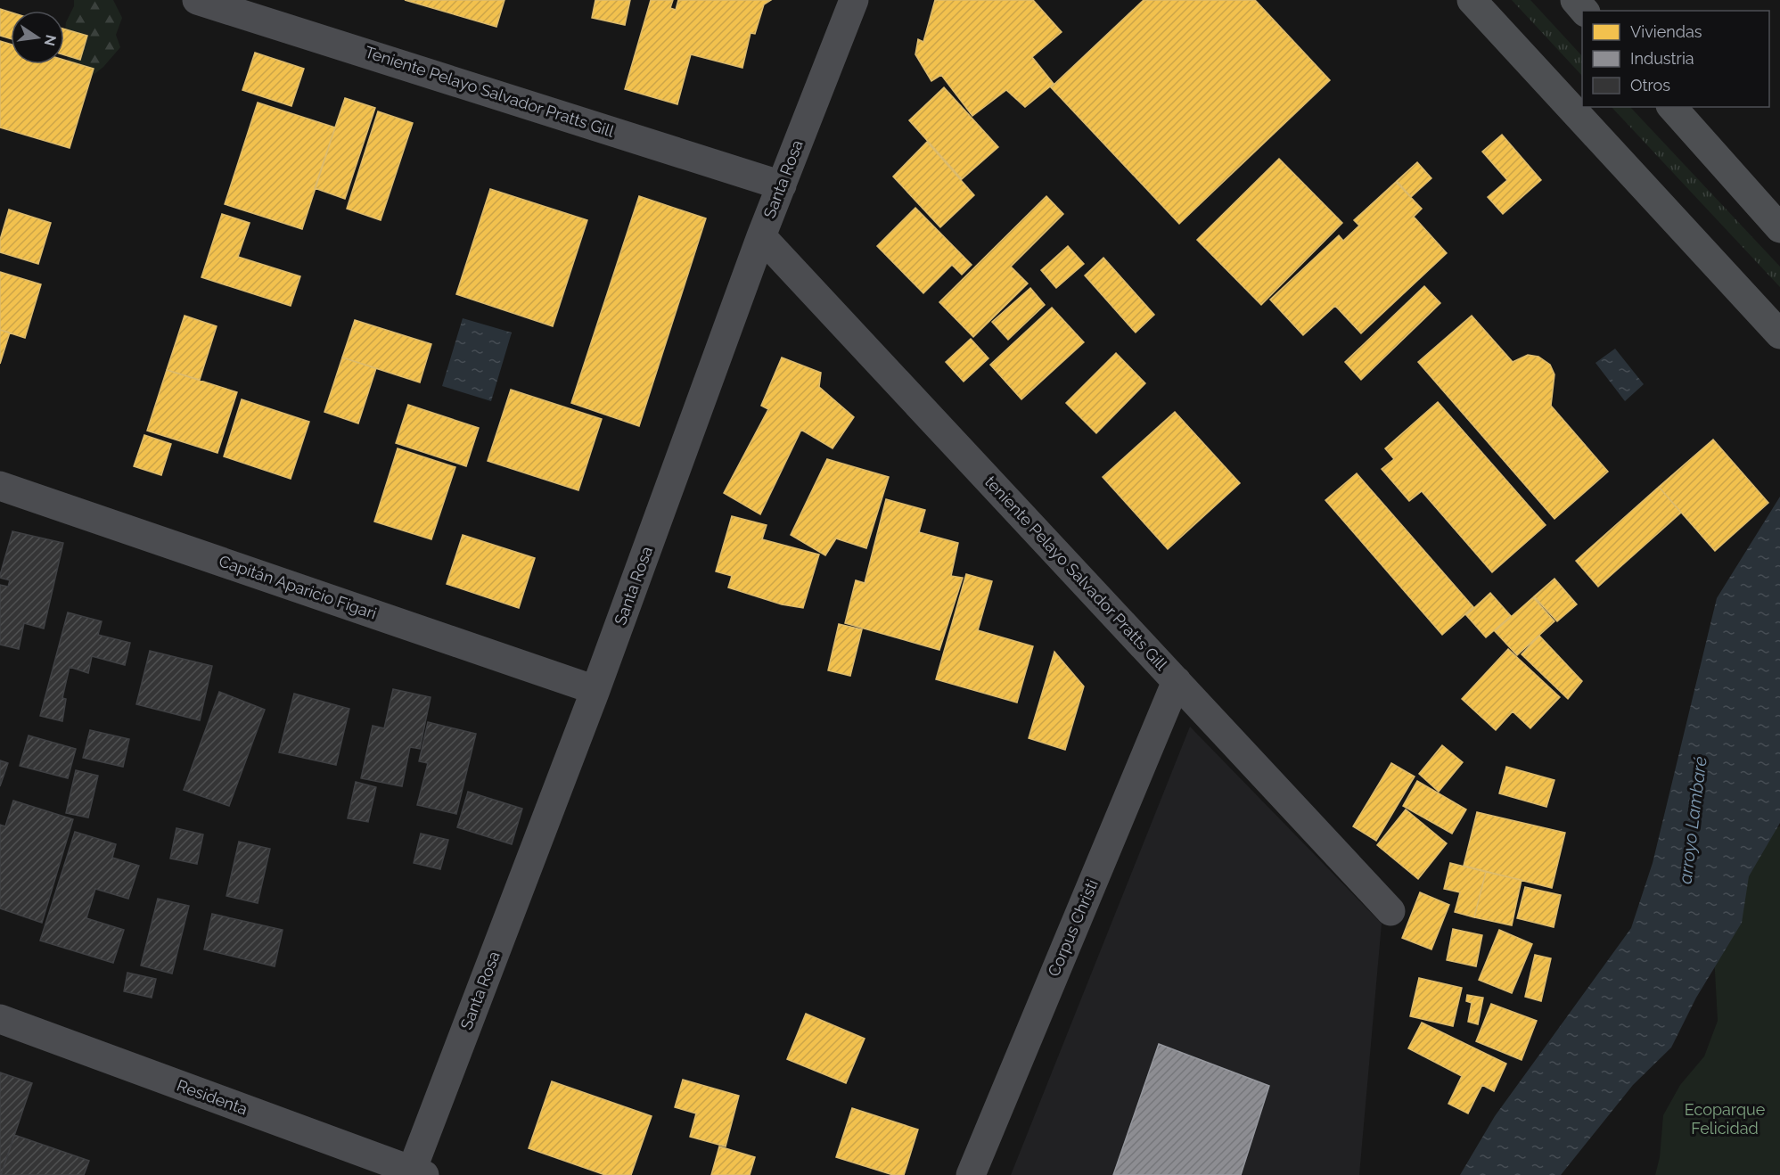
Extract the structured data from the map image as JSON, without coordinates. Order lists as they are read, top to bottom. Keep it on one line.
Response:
{"streets":{"street":["Teniente Pelayo Salvador Pratts Gill","Santa Rosa","teniente Pelayo Salvador Pratts Gill","Capitán Aparicio Figari","Corpus Christi","Residenta"]},"crossings":[["Teniente Pelayo Salvador Pratts Gill","Santa Rosa"],["Santa Rosa","teniente Pelayo Salvador Pratts Gill"],["Santa Rosa","Capitán Aparicio Figari"],["Santa Rosa","Residenta"],["teniente Pelayo Salvador Pratts Gill","Corpus Christi"]],"water":["arroyo Lambaré"],"parks":["Ecoparque Felicidad"],"legend":["Viviendas","Industria","Otros"],"north":"right"}
